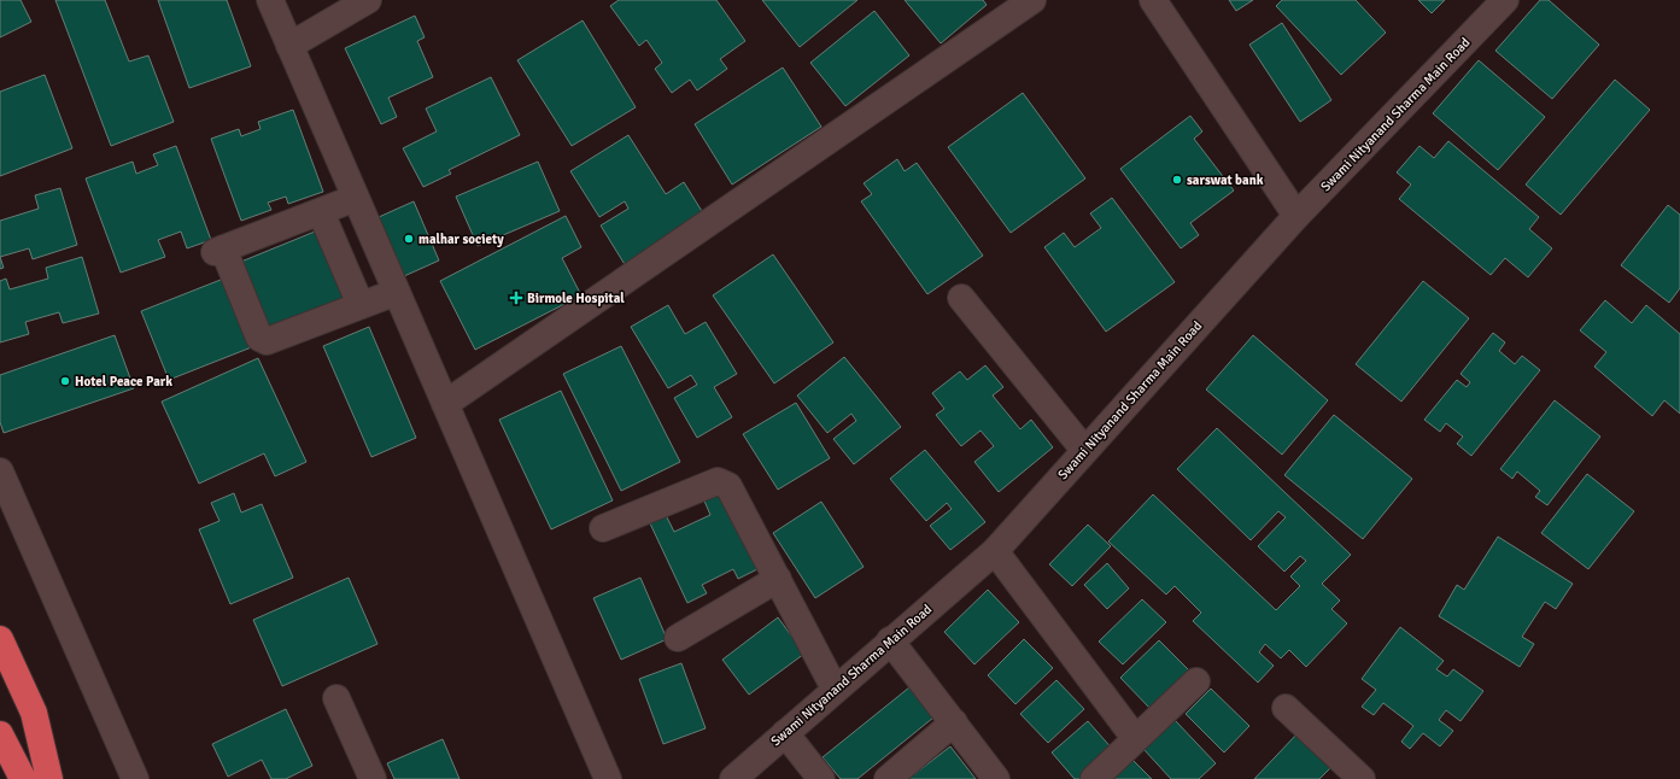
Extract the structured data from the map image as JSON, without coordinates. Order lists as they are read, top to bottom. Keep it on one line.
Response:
{"streets":{"street":["Swami Nityanand Sharma Main Road"]},"places":{"other":["sarswat bank","malhar society","Hotel Peace Park"],"health":["Birmole Hospital"]}}
